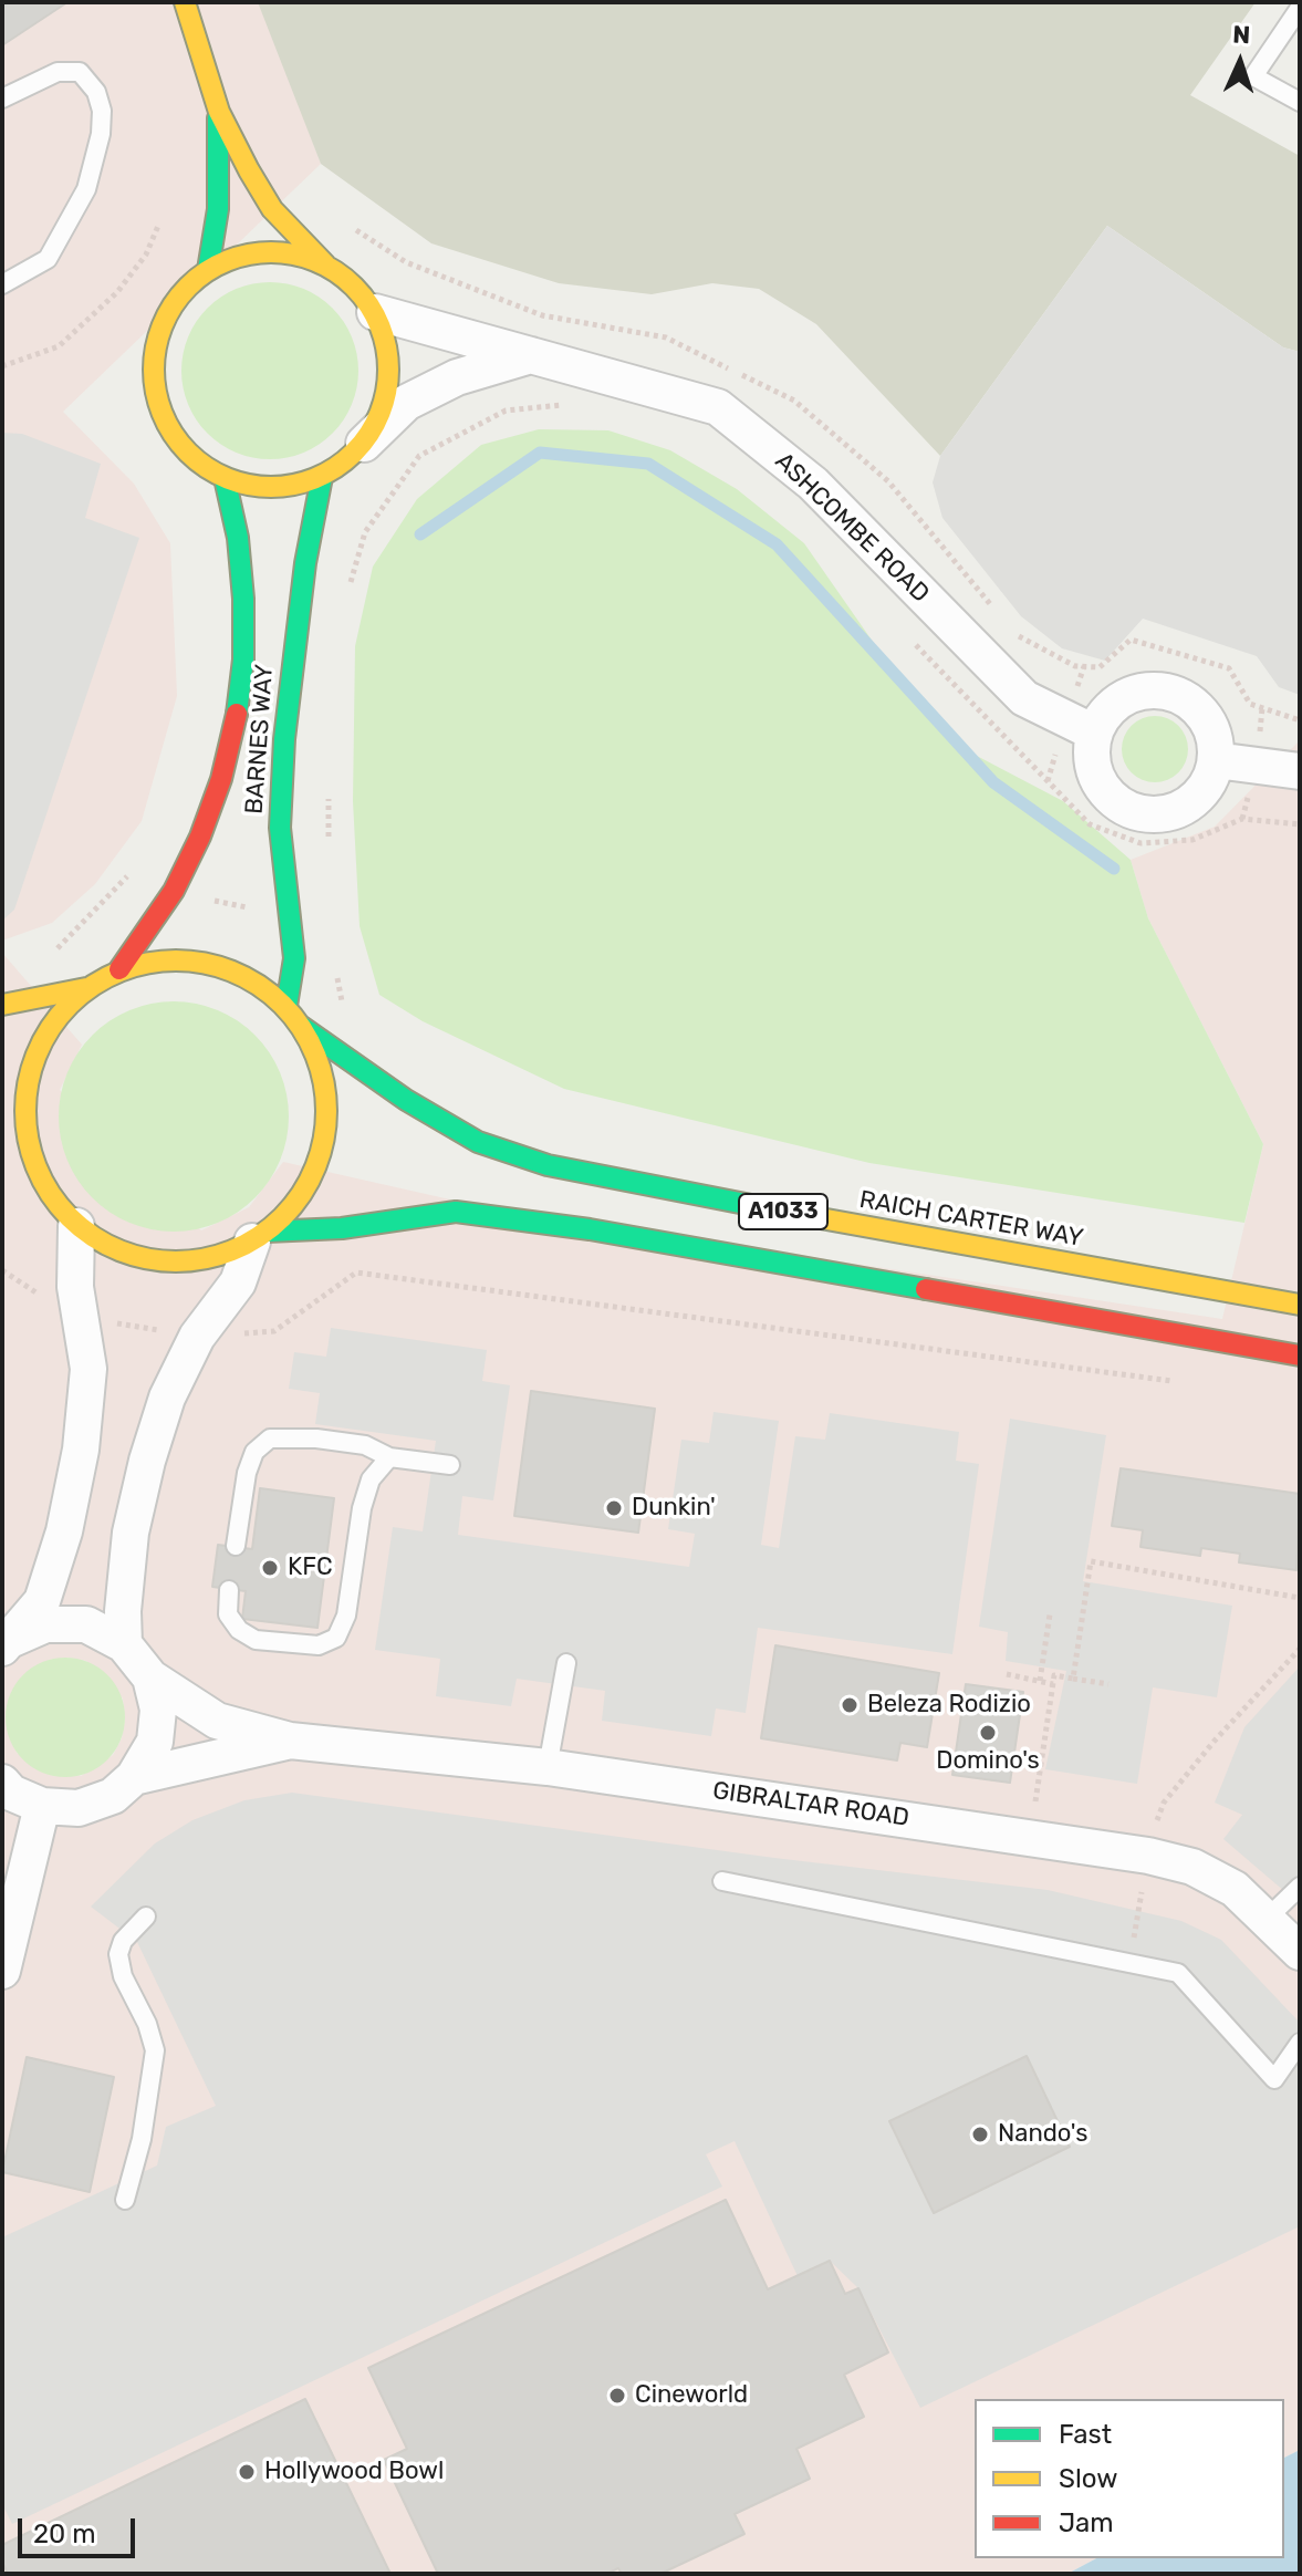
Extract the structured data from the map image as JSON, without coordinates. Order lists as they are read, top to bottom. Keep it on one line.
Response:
{"streets":{"main road":["BARNES WAY","A1033","RAICH CARTER WAY"],"street":["ASHCOMBE ROAD","GIBRALTAR ROAD"]},"crossings":[["ASHCOMBE ROAD","BARNES WAY"],["BARNES WAY","A1033"],["BARNES WAY","RAICH CARTER WAY"],["A1033","RAICH CARTER WAY"]],"places":["Dunkin'","KFC","Beleza Rodizio","Domino's","Nando's","Cineworld","Hollywood Bowl"],"legend":["Fast","Slow","Jam"],"scale_bar":"20 m","north":"top"}
